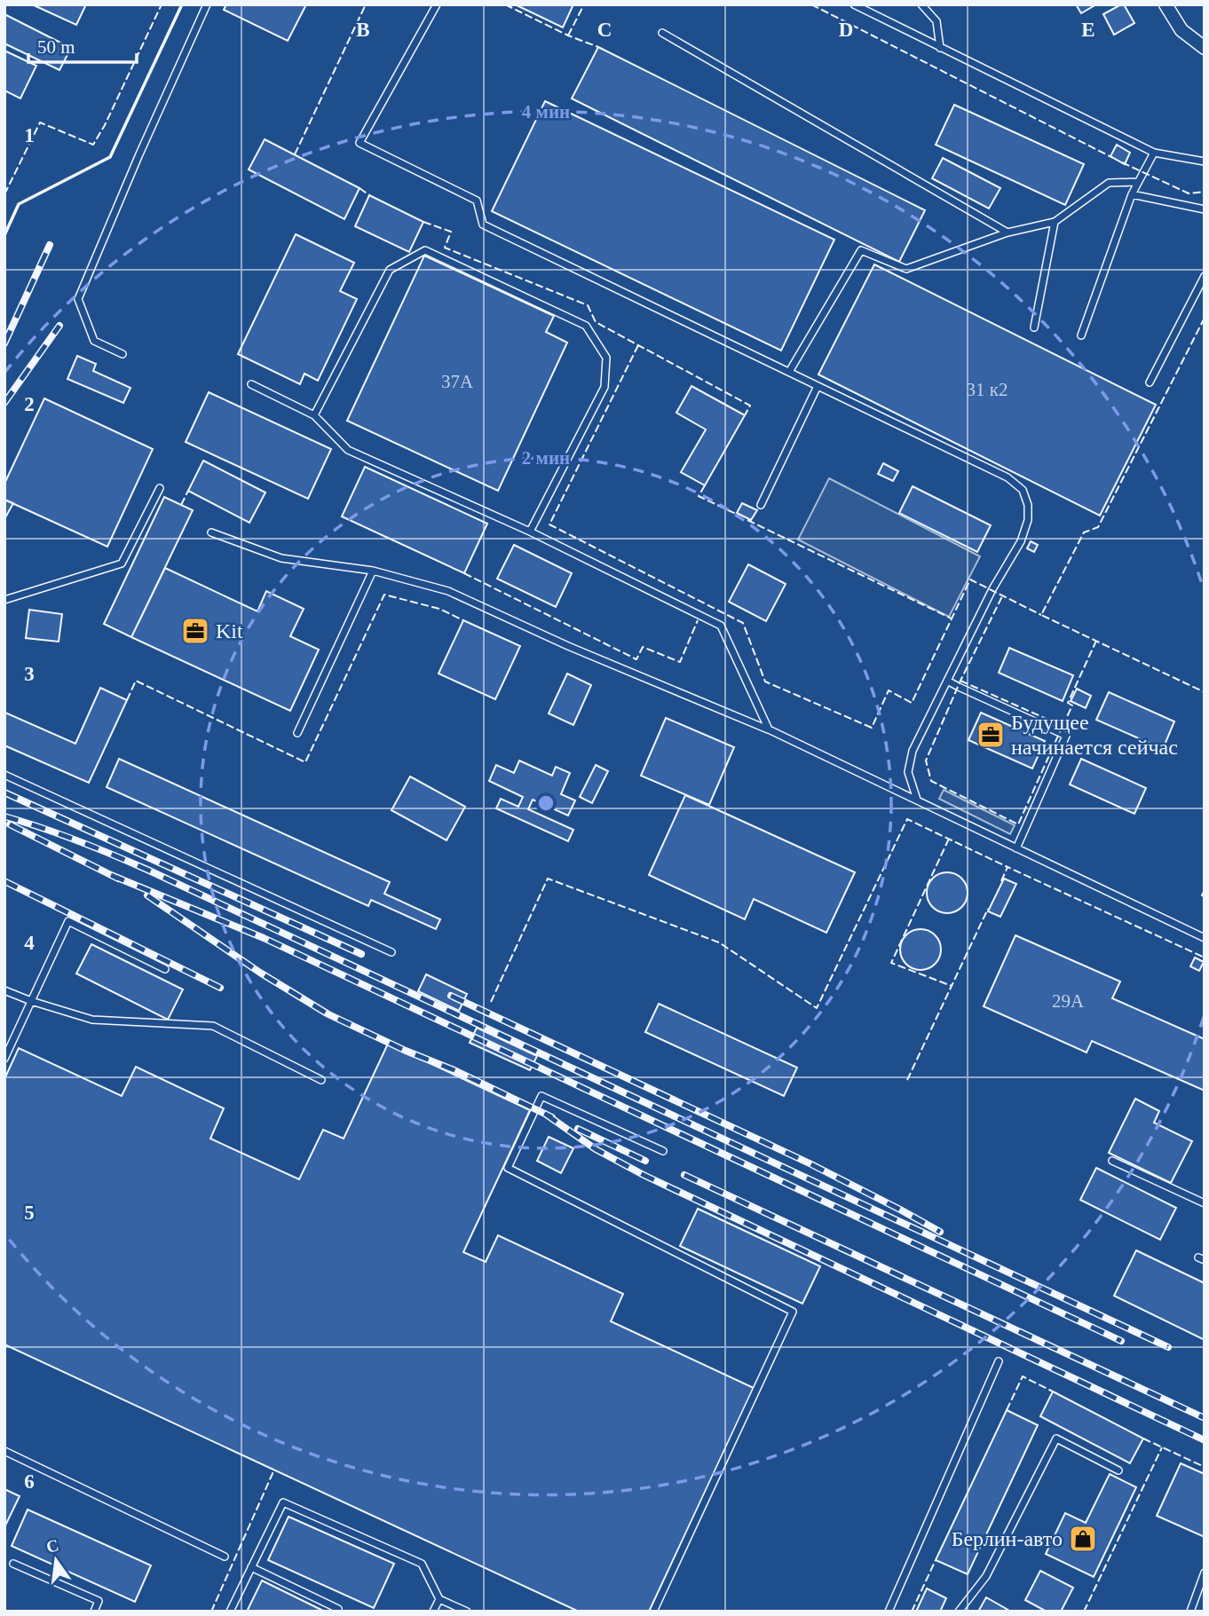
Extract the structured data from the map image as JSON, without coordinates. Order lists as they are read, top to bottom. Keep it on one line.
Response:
{"places":{"office":["Kit","Будущее начинается сейчас"],"shop":["Берлин-авто"]},"house_numbers":["37А","31 к2","29А"],"scale_bar":"50 m","north":"top","grid":{"columns":["B","C","D","E"],"rows":["1","2","3","4","5","6"]},"rings":["4 мин","2 мин"]}
